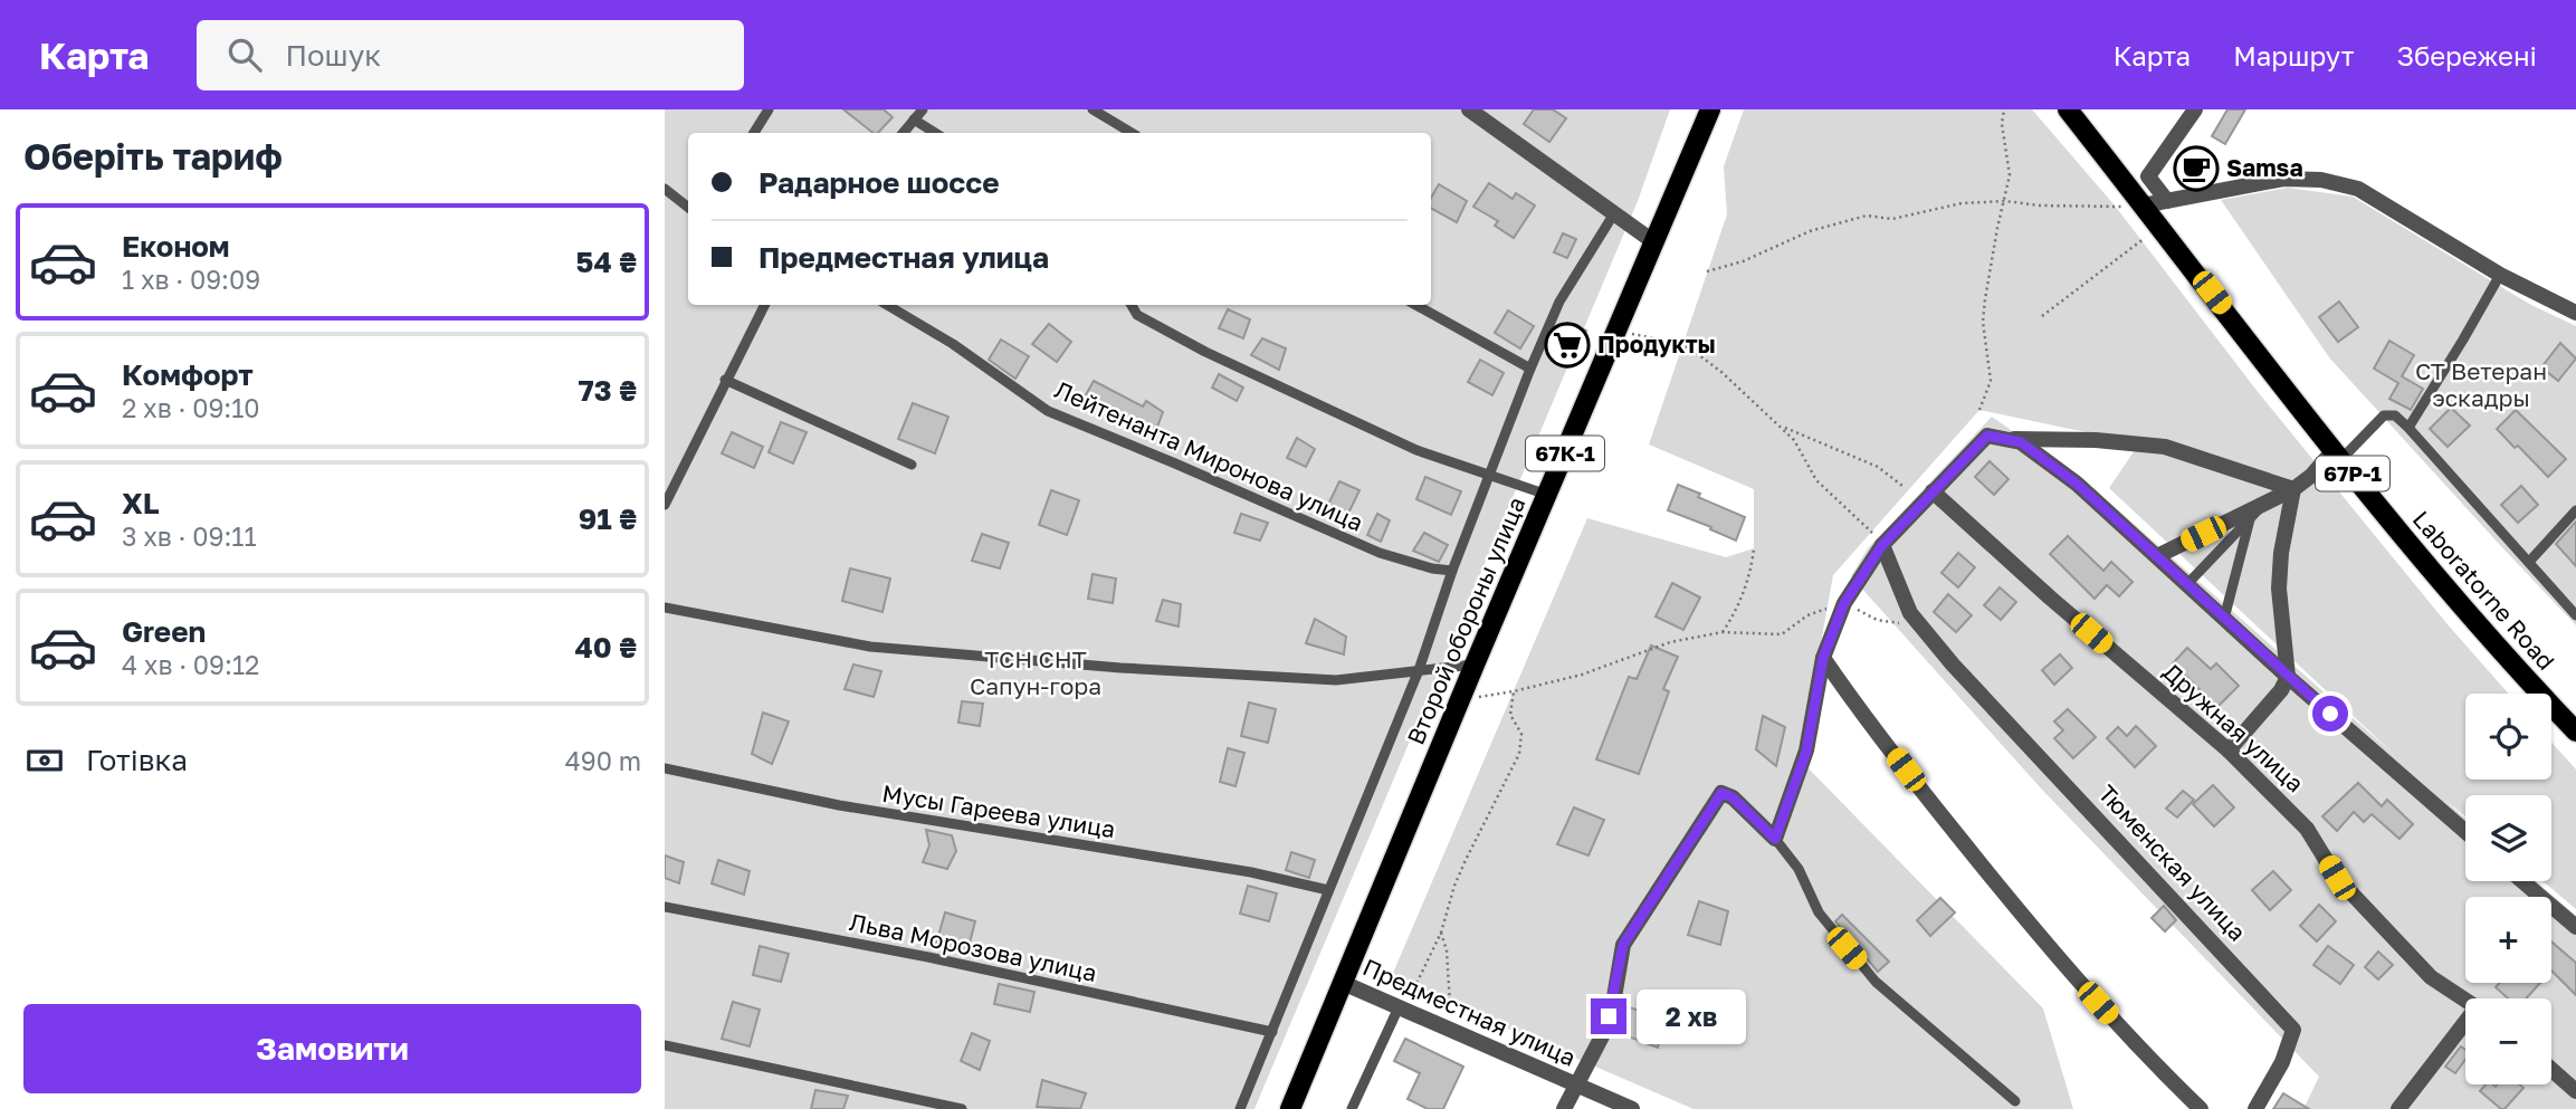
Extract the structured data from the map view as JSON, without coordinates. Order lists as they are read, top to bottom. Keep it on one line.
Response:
{"streets":{"main road":["67К-1","67Р-1","Laboratorne Road","Второй обороны улица"],"street":["Дружная улица","Тюменская улица","Предместная улица"],"lane":["Лейтенанта Миронова улица","Мусы Гареева улица","Льва Морозова улица"]},"crossings":[["Второй обороны улица","Предместная улица"]],"parks":["СТ Ветеран эскадры","ТСН СНТ Сапун-гора"],"places":{"cafe":["Samsa"],"supermarket":["Продукты"]},"page":{"header":"Карта","search":"Пошук","nav":["Карта","Маршрут","Збережені"],"heading":"Оберіть тариф","banner":["Радарное шоссе","Предместная улица"],"list":[{"name":"Економ","note":"1 хв · 09:09","value":"54 ₴"},{"name":"Комфорт","note":"2 хв · 09:10","value":"73 ₴"},{"name":"XL","note":"3 хв · 09:11","value":"91 ₴"},{"name":"Green","note":"4 хв · 09:12","value":"40 ₴"}],"map_buttons":["+","−"],"pay":["Готівка","490 m"],"buttons":"Замовити","bubble":"2 хв"}}
